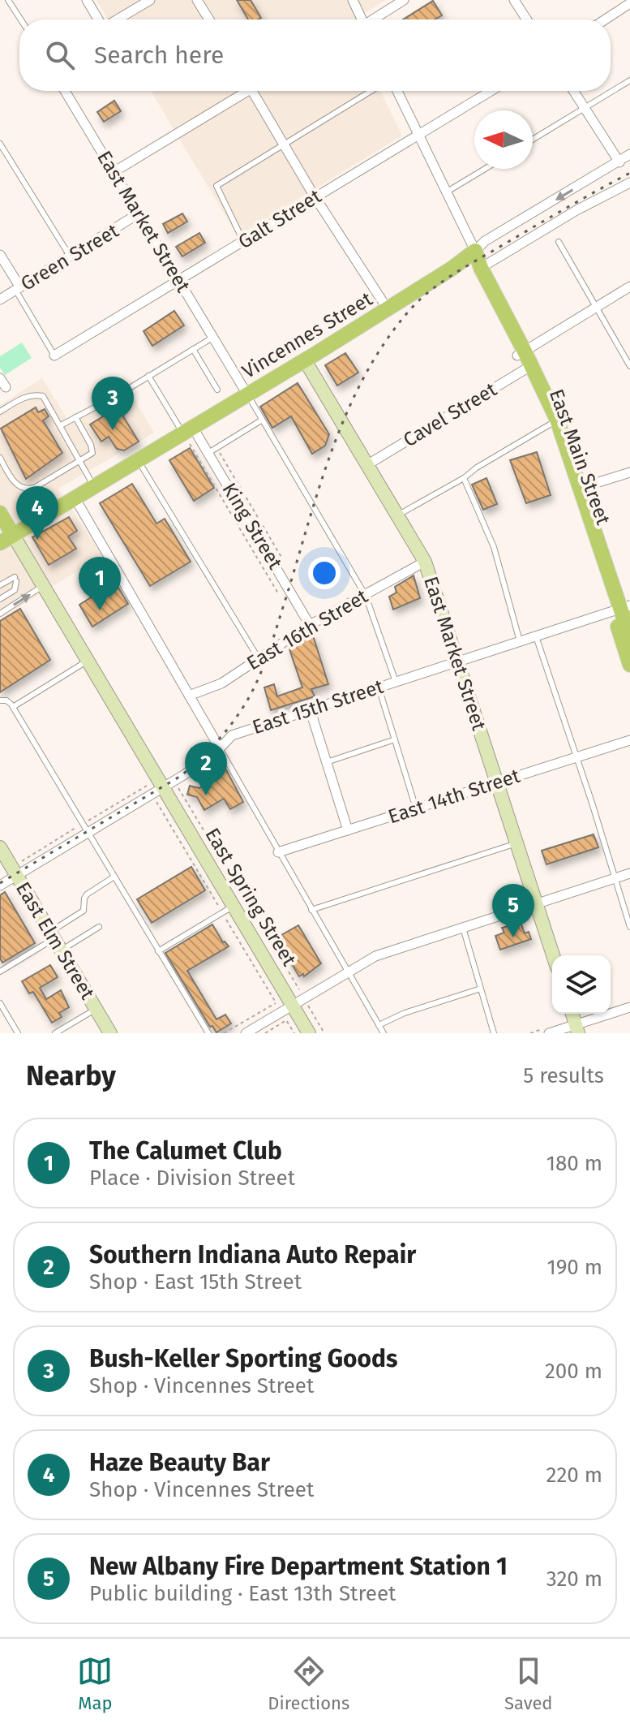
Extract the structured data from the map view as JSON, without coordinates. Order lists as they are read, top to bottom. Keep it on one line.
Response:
{"streets":{"main road":["East Market Street","Vincennes Street","East Main Street","East Spring Street","East Elm Street"],"street":["Galt Street","Green Street","Cavel Street","King Street","East 16th Street","East 15th Street","East 14th Street"]},"crossings":[["Galt Street","East Market Street"],["East Market Street","Green Street"],["East Market Street","Vincennes Street"],["East Market Street","Cavel Street"],["East Market Street","East 16th Street"],["East Market Street","East 15th Street"],["East Market Street","East 14th Street"],["Vincennes Street","East Main Street"],["Vincennes Street","King Street"],["Vincennes Street","East Spring Street"],["Cavel Street","East Main Street"],["East Main Street","East 15th Street"],["King Street","East 16th Street"],["East 15th Street","East Spring Street"],["East 15th Street","East Elm Street"]],"north":"left","page":{"search":"Search here","pins":["3","4","1","2","5"],"heading":["Nearby","5 results"],"list":[{"mark":"1","name":"The Calumet Club","note":"Place · Division Street","value":"180 m"},{"mark":"2","name":"Southern Indiana Auto Repair","note":"Shop · East 15th Street","value":"190 m"},{"mark":"3","name":"Bush-Keller Sporting Goods","note":"Shop · Vincennes Street","value":"200 m"},{"mark":"4","name":"Haze Beauty Bar","note":"Shop · Vincennes Street","value":"220 m"},{"mark":"5","name":"New Albany Fire Department Station 1","note":"Public building · East 13th Street","value":"320 m"}],"nav":["Map","Directions","Saved"]}}
